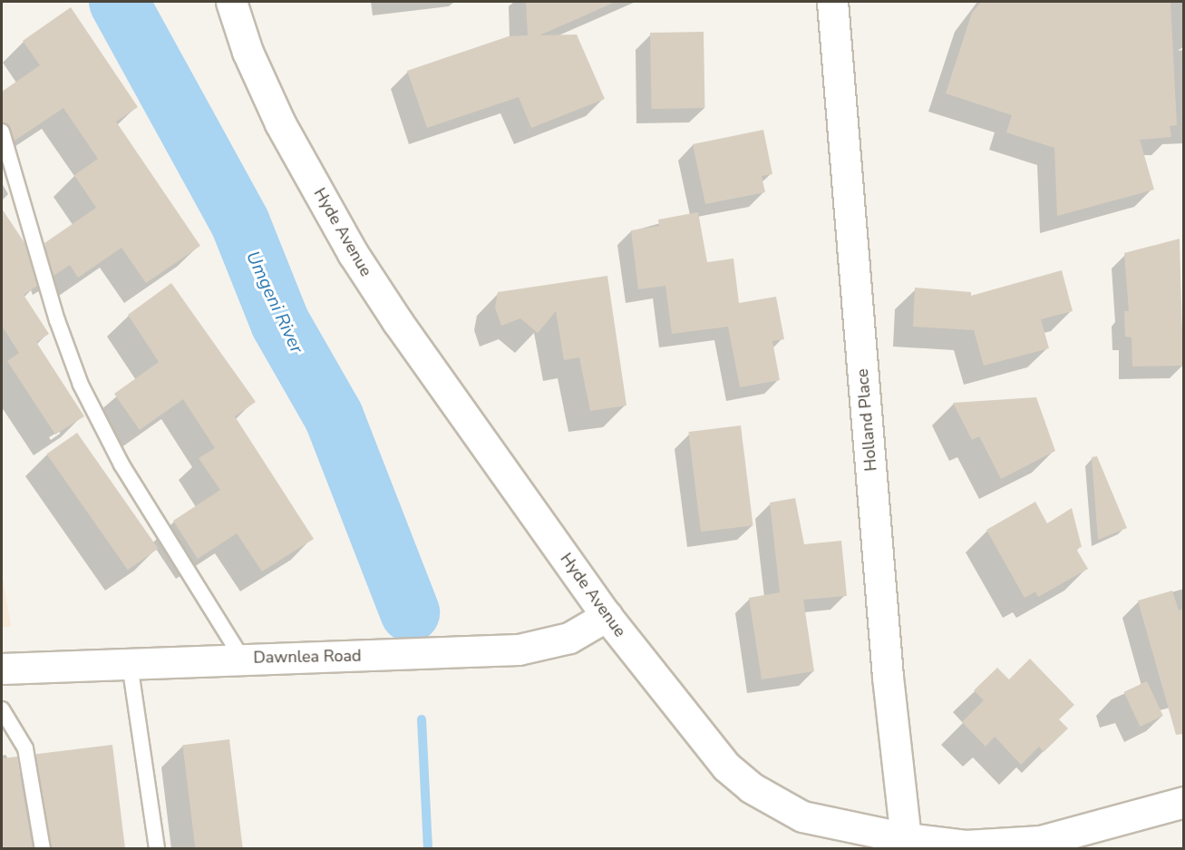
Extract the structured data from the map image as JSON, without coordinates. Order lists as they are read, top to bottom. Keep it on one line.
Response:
{"streets":{"street":["Hyde Avenue","Holland Place","Dawnlea Road"]},"crossings":[["Hyde Avenue","Holland Place"],["Hyde Avenue","Dawnlea Road"]],"water":["Umgeni River"]}
